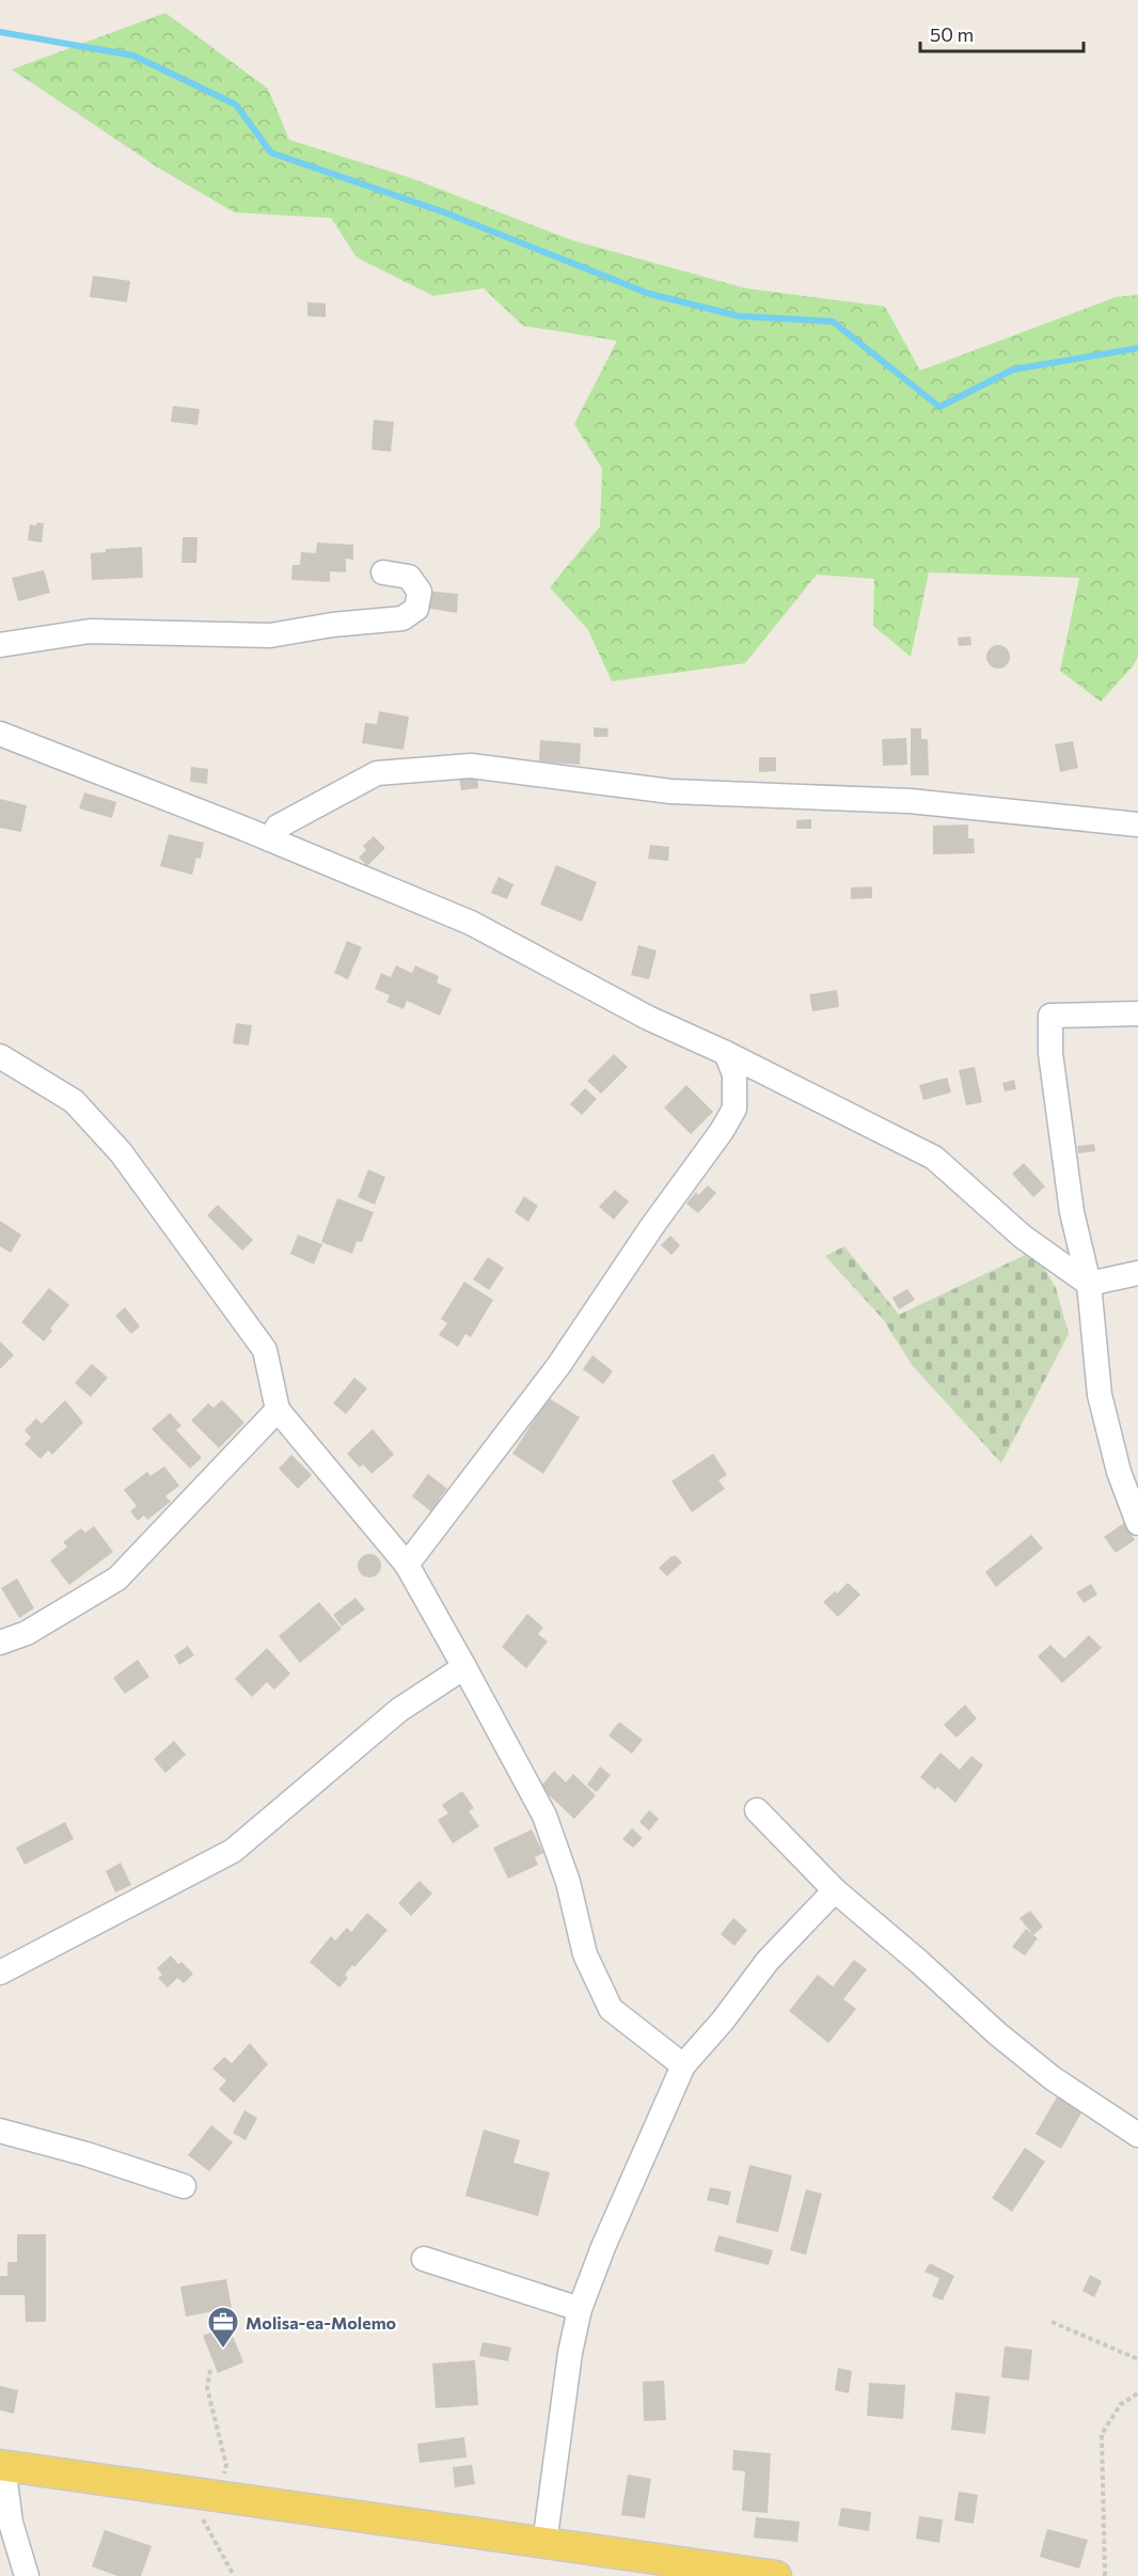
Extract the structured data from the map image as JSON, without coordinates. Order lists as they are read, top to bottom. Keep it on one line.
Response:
{"places":{"office":["Molisa-ea-Molemo"]},"scale_bar":"50 m"}
